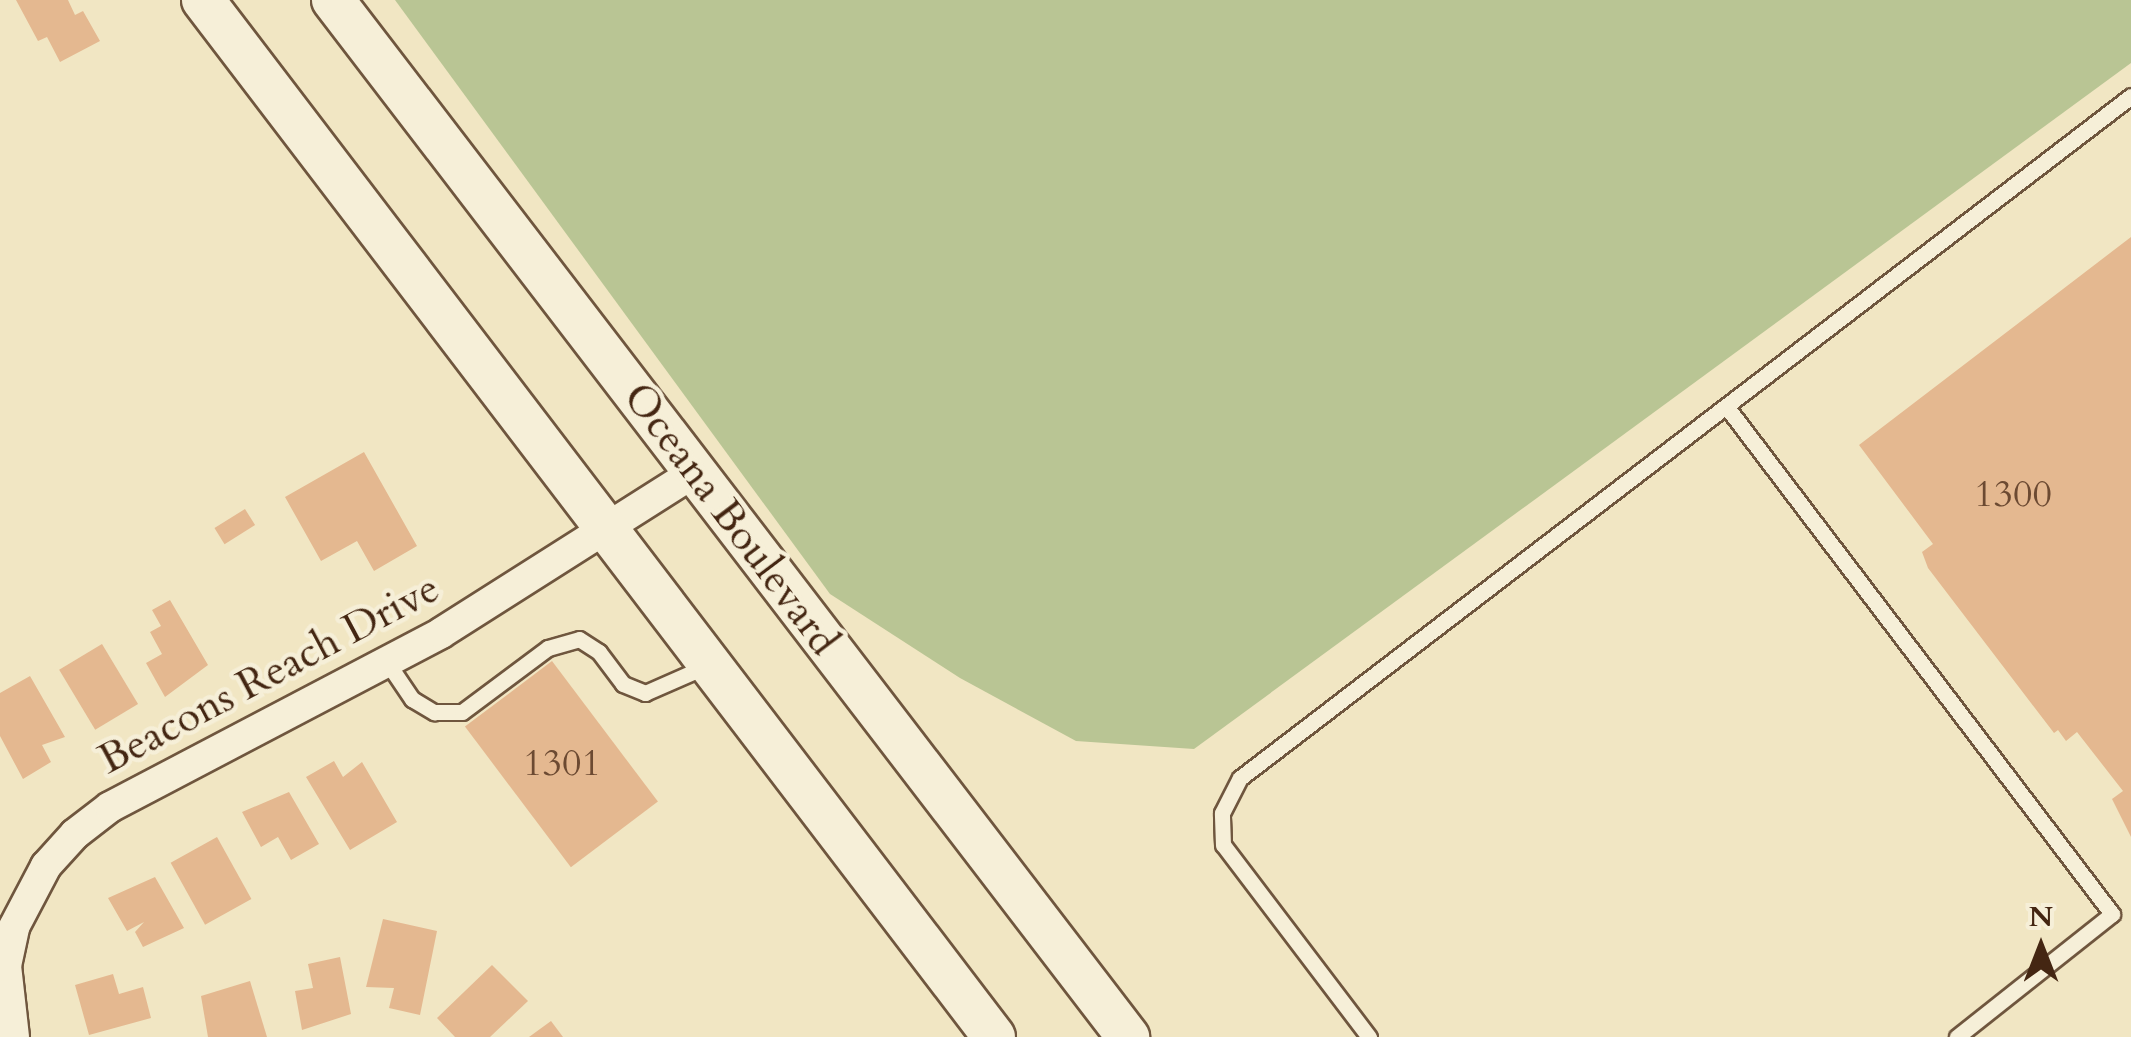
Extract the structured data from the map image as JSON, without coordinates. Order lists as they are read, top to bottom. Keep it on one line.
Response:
{"streets":{"main road":["Oceana Boulevard"],"street":["Beacons Reach Drive"]},"crossings":[["Oceana Boulevard","Beacons Reach Drive"]],"house_numbers":["1300","1301"],"north":"top"}
